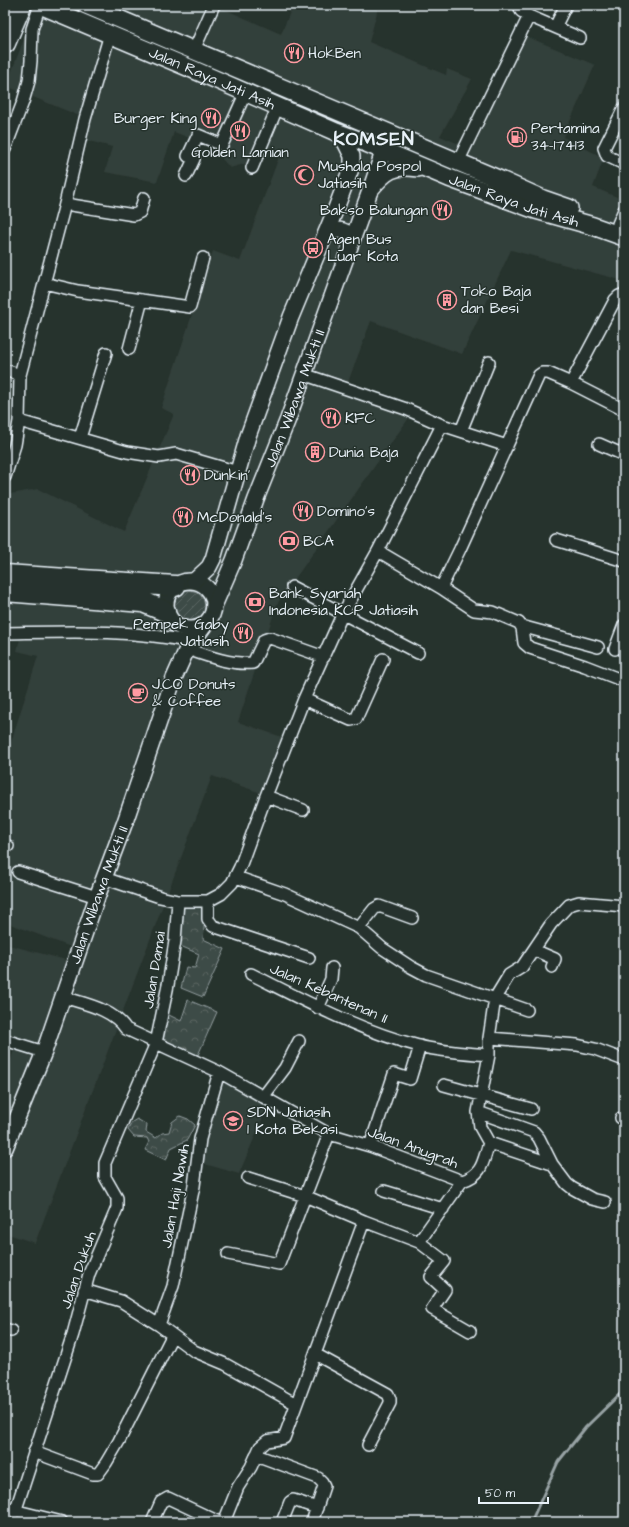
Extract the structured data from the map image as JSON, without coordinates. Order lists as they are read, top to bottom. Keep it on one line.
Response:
{"streets":{"main road":["Jalan Raya Jati Asih","Jalan Wibawa Mukti II"],"street":["Jalan Damai","Jalan Kebantenan II","Jalan Anugrah","Jalan Haji Nawih","Jalan Dukuh"]},"crossings":[["Jalan Raya Jati Asih","Jalan Wibawa Mukti II"],["Jalan Wibawa Mukti II","Jalan Anugrah"],["Jalan Damai","Jalan Anugrah"],["Jalan Damai","Jalan Dukuh"],["Jalan Anugrah","Jalan Haji Nawih"],["Jalan Anugrah","Jalan Dukuh"]],"districts":["KOMSEN"],"places":{"restaurant":["HokBen","Burger King","Golden Lamian","Bakso Balungan","KFC","Dunkin'","Domino's","McDonald's","Pempek Gaby Jatiasih"],"fuel station":["Pertamina 34-17413"],"mosque":["Mushala Pospol Jatiasih"],"bus stop":["Agen Bus Luar Kota"],"building":["Toko Baja dan Besi","Dunia Baja"],"bank":["BCA","Bank Syariah Indonesia KCP Jatiasih"],"cafe":["J.CO Donuts & Coffee"],"school or university":["SDN Jatiasih 1 Kota Bekasi"]},"scale_bar":"50 m"}
